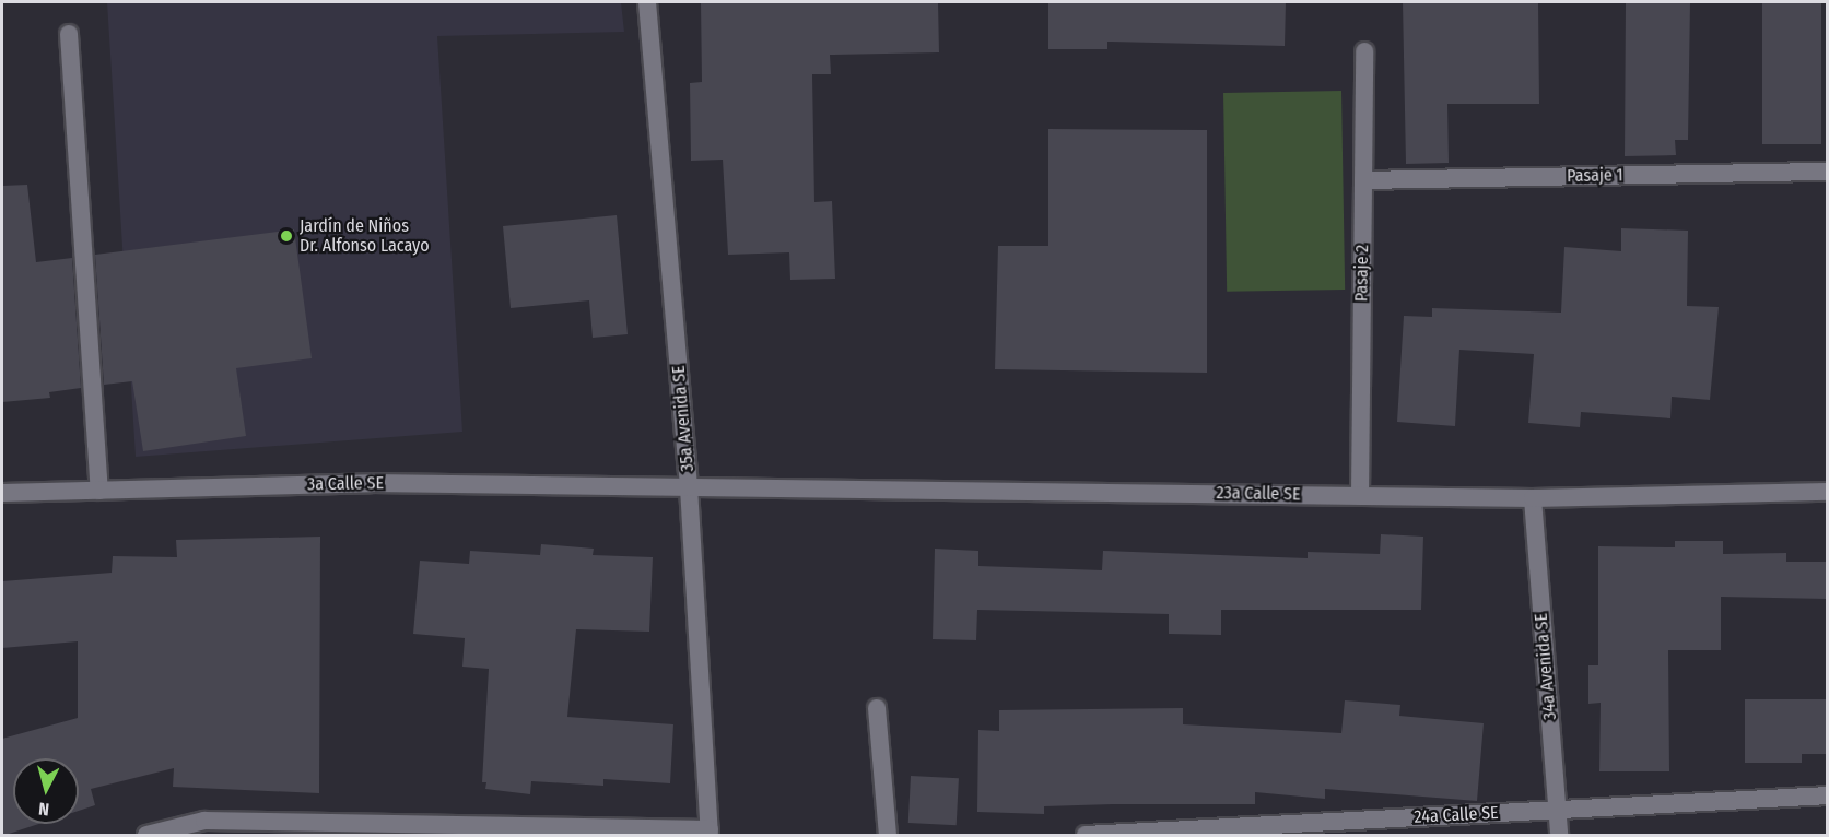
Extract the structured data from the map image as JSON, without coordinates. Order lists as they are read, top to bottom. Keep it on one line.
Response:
{"streets":{"street":["Pasaje 1","Pasaje 2","35a Avenida SE","3a Calle SE","23a Calle SE","34a Avenida SE","24a Calle SE"]},"crossings":[["Pasaje 1","Pasaje 2"],["Pasaje 2","23a Calle SE"],["35a Avenida SE","3a Calle SE"],["35a Avenida SE","23a Calle SE"],["3a Calle SE","23a Calle SE"],["23a Calle SE","34a Avenida SE"],["34a Avenida SE","24a Calle SE"]],"places":["Jardín de Niños Dr. Alfonso Lacayo"],"north":"bottom"}
